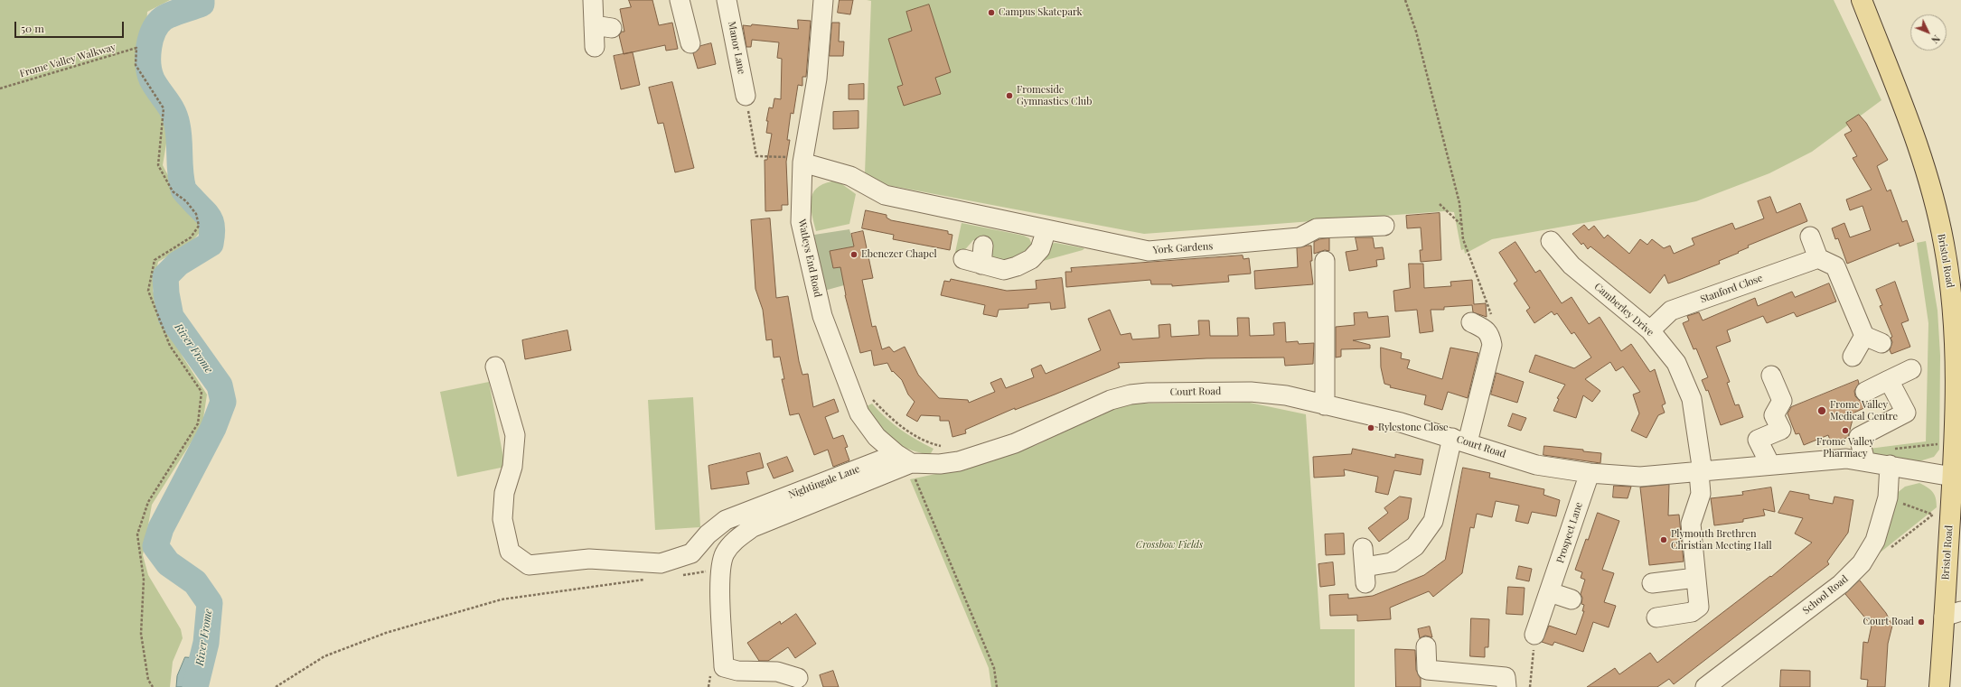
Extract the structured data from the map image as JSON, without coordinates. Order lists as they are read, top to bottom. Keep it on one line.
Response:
{"streets":{"main road":["Bristol Road"],"street":["Manor Lane","York Gardens","Watleys End Road","Stanford Close","Camberley Drive","Court Road","Nightingale Lane","Prospect Lane","School Road"],"path":["Frome Valley Walkway"]},"crossings":[["York Gardens","Watleys End Road"],["Watleys End Road","Court Road"],["Watleys End Road","Nightingale Lane"],["Bristol Road","Court Road"],["Stanford Close","Camberley Drive"],["Camberley Drive","Court Road"],["Court Road","Nightingale Lane"],["Court Road","Prospect Lane"],["Court Road","School Road"]],"water":["River Frome"],"parks":["Crossbow Fields"],"places":["Campus Skatepark","Fromeside Gymnastics Club","Ebenezer Chapel","Frome Valley Medical Centre","Rylestone Close","Frome Valley Pharmacy","Plymouth Brethren Christian Meeting Hall","Court Road"],"scale_bar":"50 m","north":"bottom right"}
